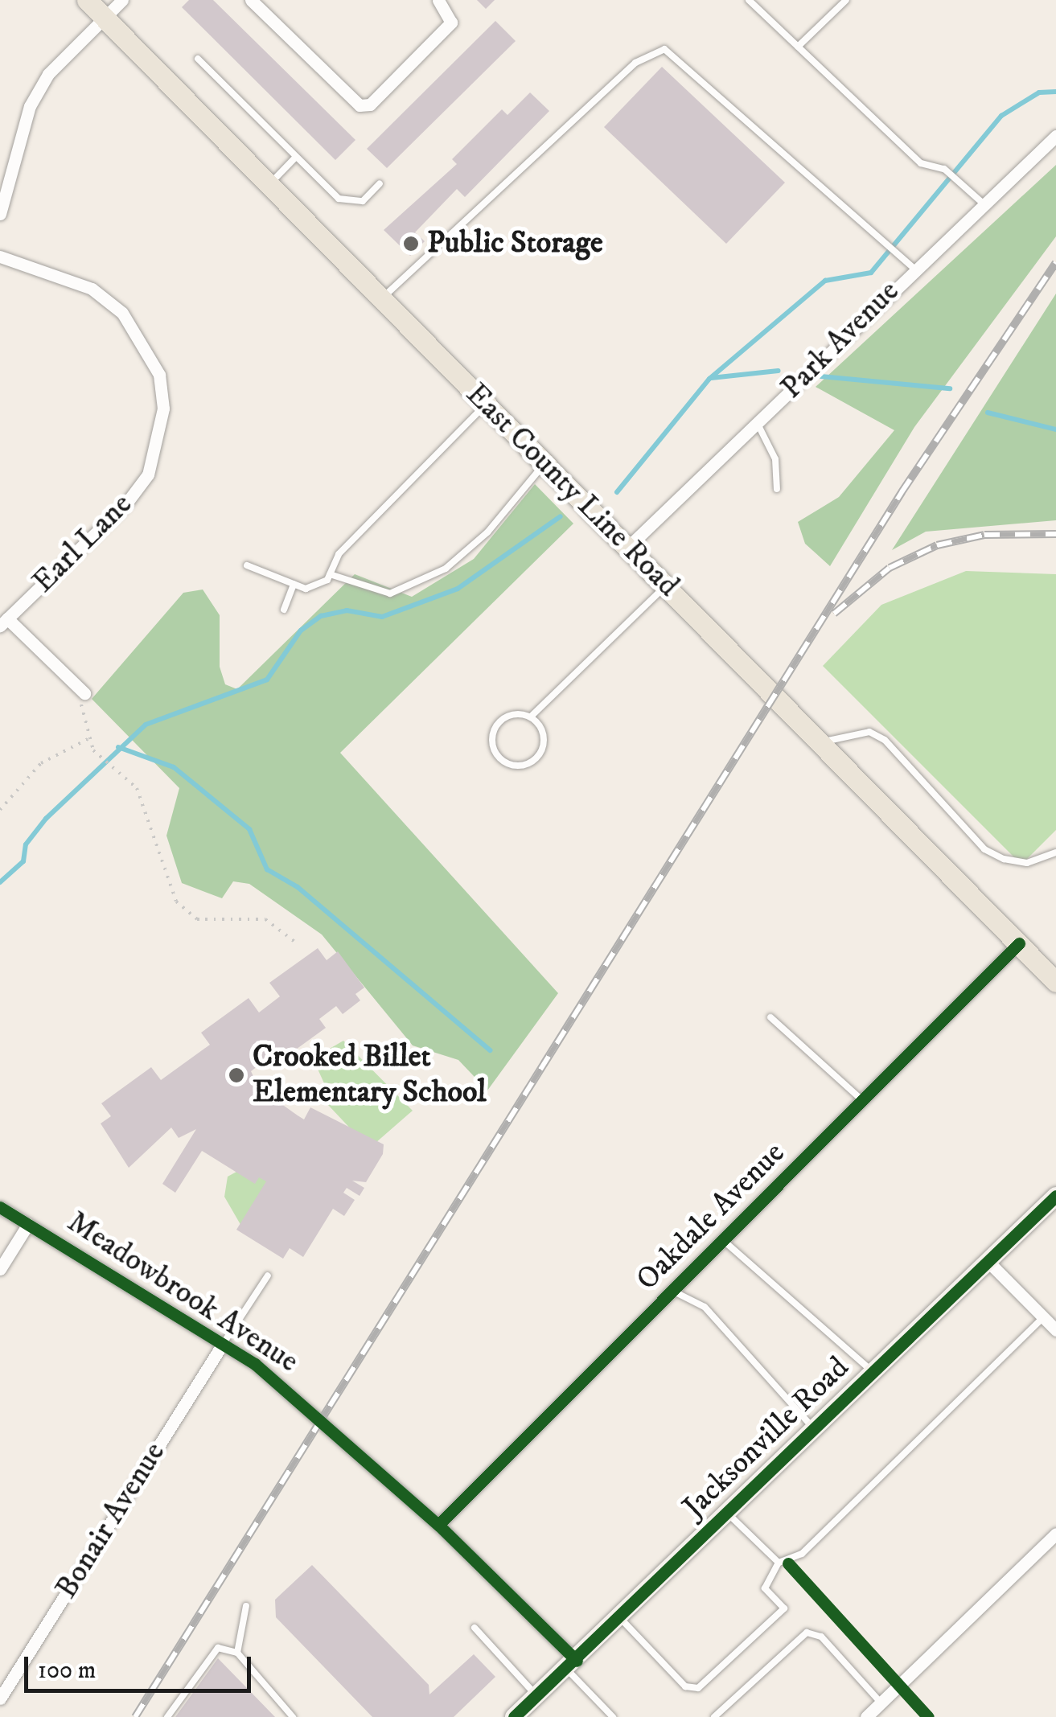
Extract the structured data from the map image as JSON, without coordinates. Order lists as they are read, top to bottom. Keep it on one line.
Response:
{"streets":{"main road":["East County Line Road","Jacksonville Road"],"street":["Park Avenue","Earl Lane","Oakdale Avenue","Meadowbrook Avenue","Bonair Avenue"]},"crossings":[["Park Avenue","East County Line Road"],["East County Line Road","Oakdale Avenue"],["Oakdale Avenue","Meadowbrook Avenue"],["Meadowbrook Avenue","Jacksonville Road"],["Meadowbrook Avenue","Bonair Avenue"]],"places":["Public Storage","Crooked Billet Elementary School"],"scale_bar":"100 m"}
